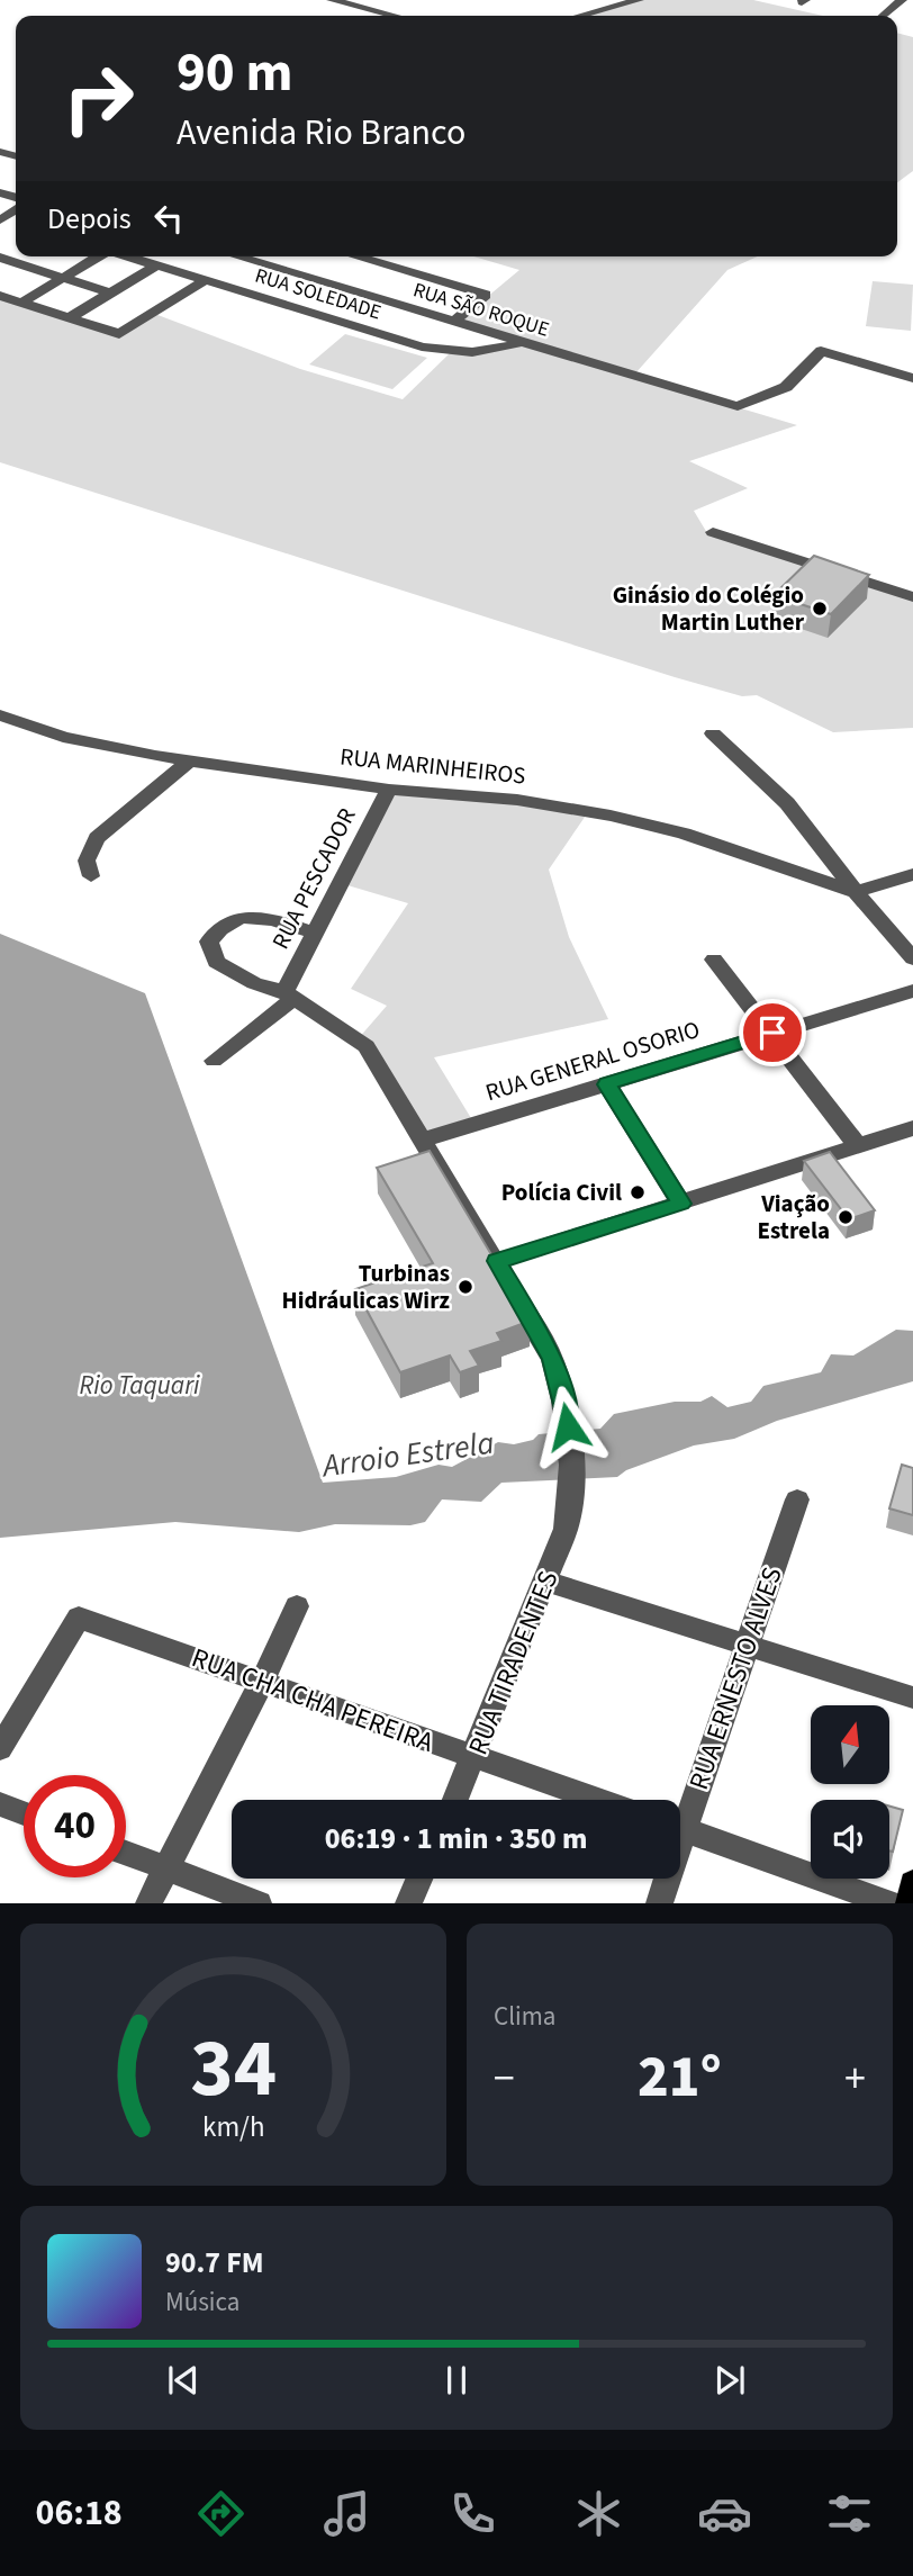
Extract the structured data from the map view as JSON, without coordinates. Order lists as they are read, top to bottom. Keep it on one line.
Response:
{"streets":{"street":["RUA SOLEDADE","RUA SÃO ROQUE","RUA MARINHEIROS","RUA PESCADOR","RUA GENERAL OSORIO","RUA TIRADENTES","RUA ERNESTO ALVES","RUA CHA CHA PEREIRA"]},"crossings":[["RUA SOLEDADE","RUA SÃO ROQUE"],["RUA MARINHEIROS","RUA PESCADOR"],["RUA TIRADENTES","RUA CHA CHA PEREIRA"]],"water":["Rio Taquari","Arroio Estrela"],"places":["Ginásio do Colégio Martin Luther","Polícia Civil","Viação Estrela","Turbinas Hidráulicas Wirz"],"north":"top","page":{"turn":["90 m","Avenida Rio Branco"],"then":"Depois","limit":"40","trip":"06:19 · 1 min · 350 m","tile":"Clima","heat":["−","21°","+"],"song":["90.7 FM","Música"],"tabs":"06:18","gauge":["34","km/h"]}}
